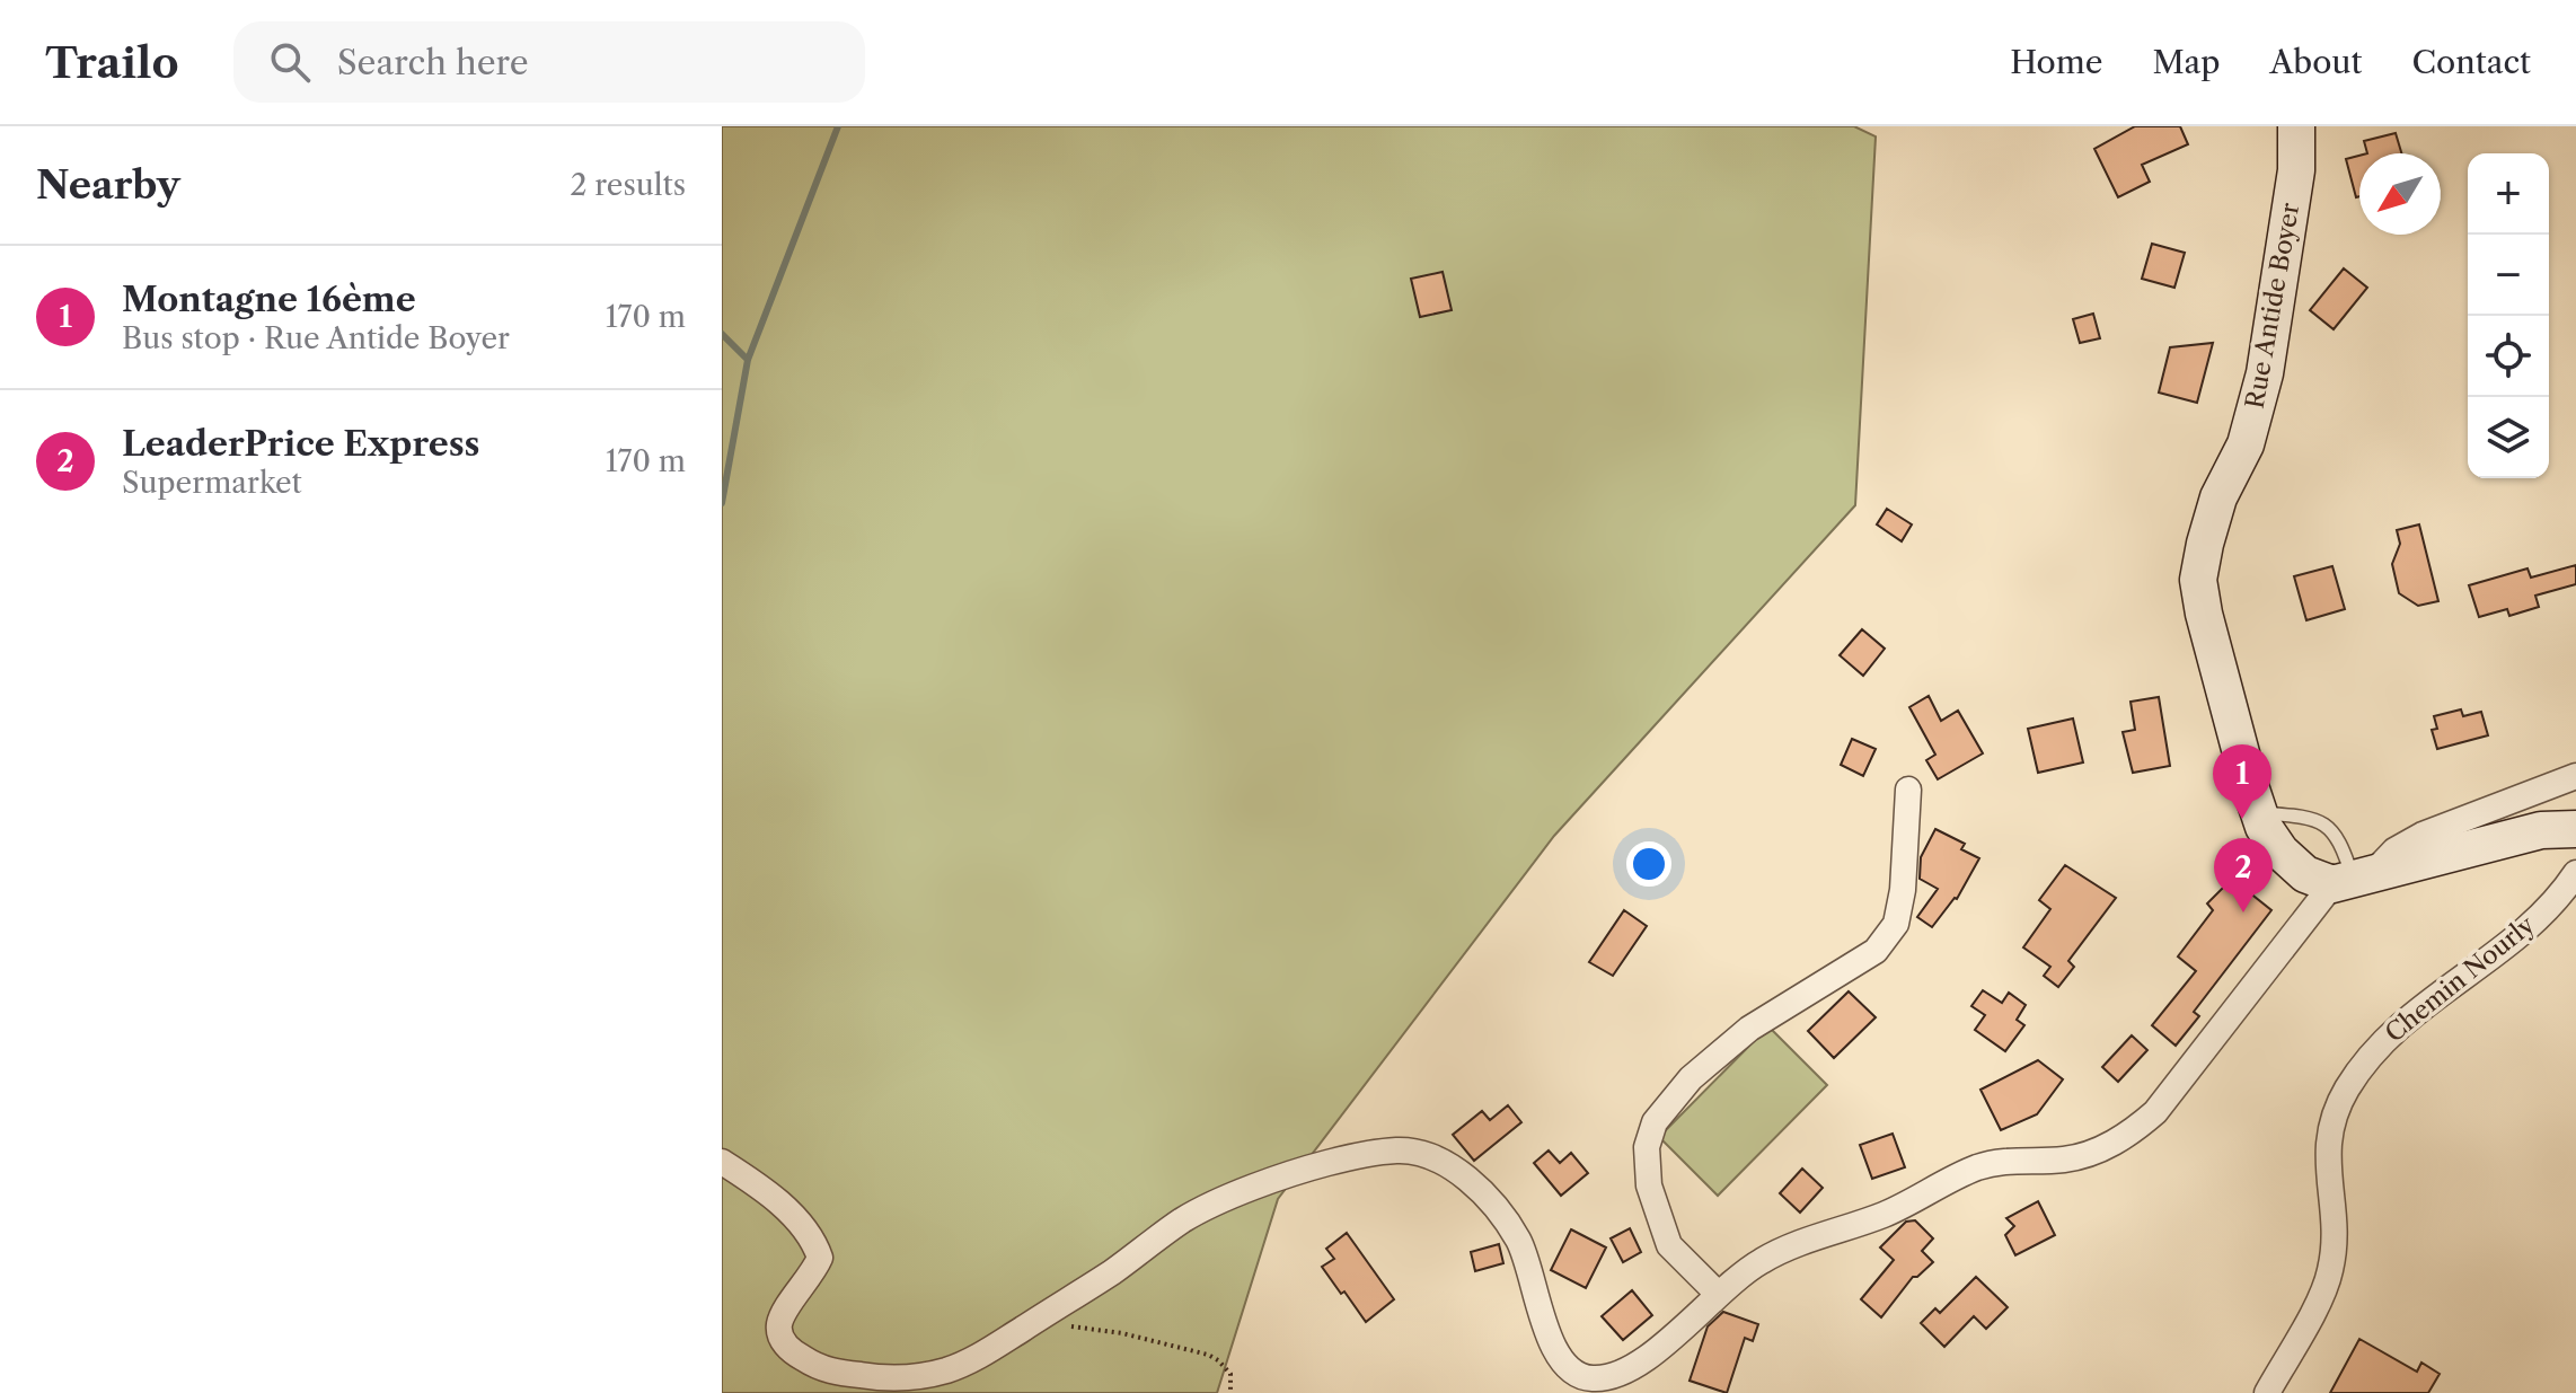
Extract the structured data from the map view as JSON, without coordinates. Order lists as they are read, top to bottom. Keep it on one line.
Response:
{"streets":{"main road":["Rue Antide Boyer"],"street":["Chemin Nourly"]},"north":"bottom left","page":{"header":"Trailo","search":"Search here","nav":["Home","Map","About","Contact"],"heading":["Nearby","2 results"],"map_buttons":["+","−"],"list":[{"mark":"1","name":"Montagne 16ème","note":"Bus stop · Rue Antide Boyer","value":"170 m"},{"mark":"2","name":"LeaderPrice Express","note":"Supermarket","value":"170 m"}],"pins":["1","2"]}}
